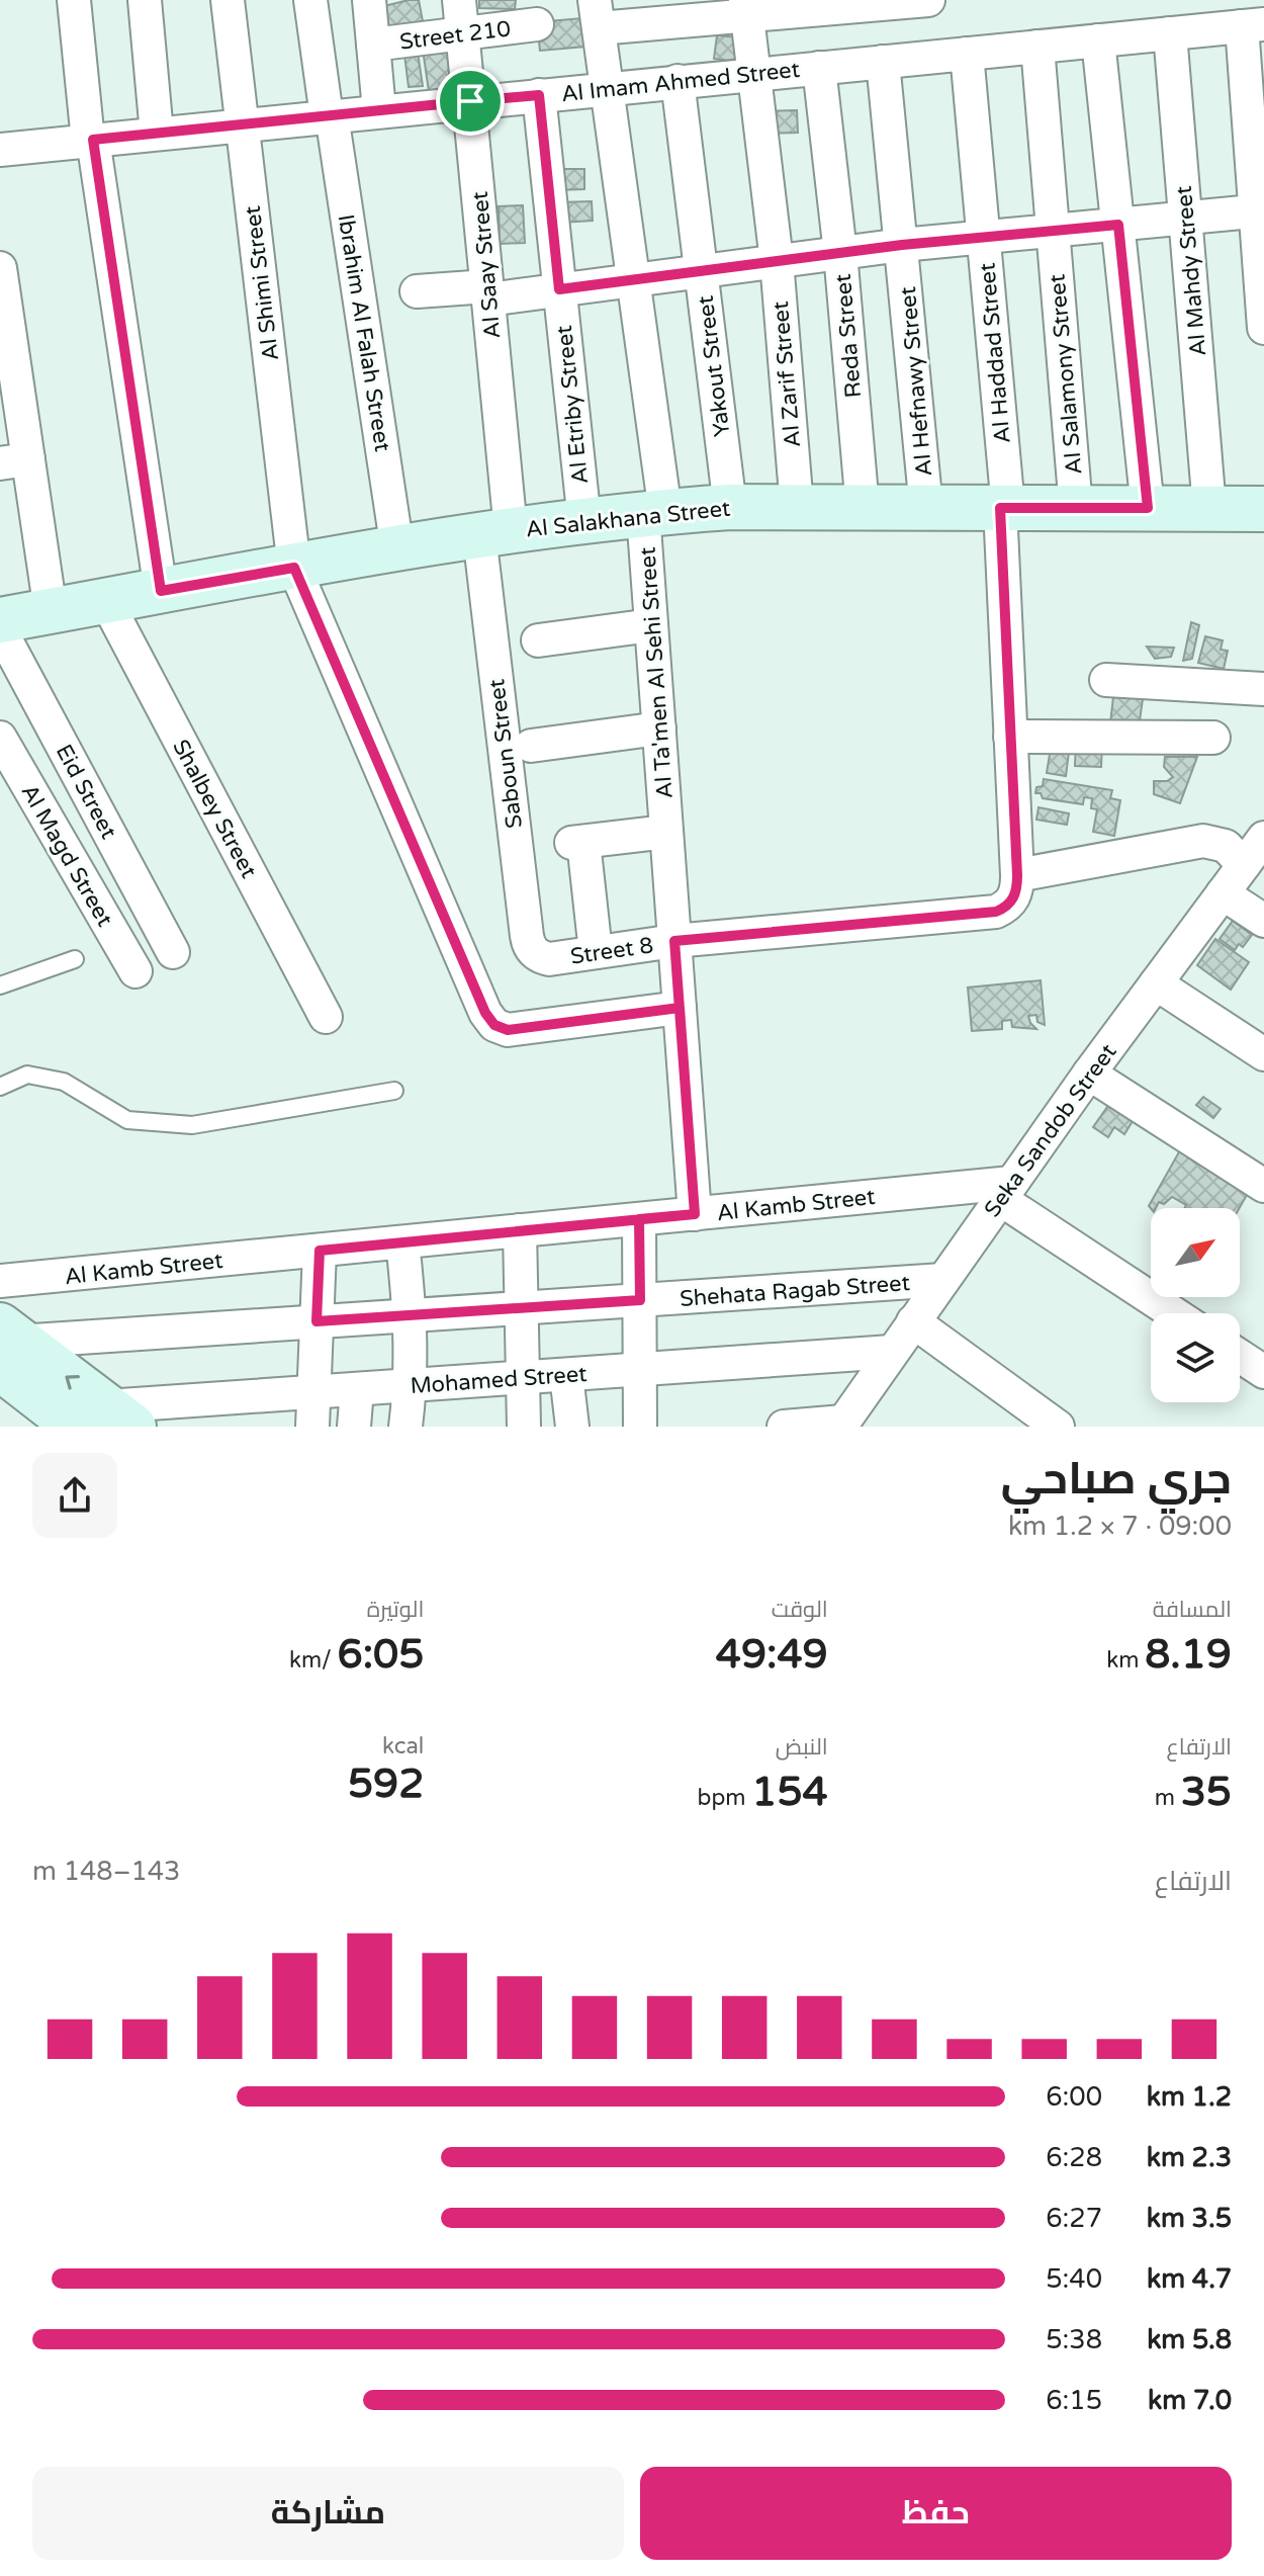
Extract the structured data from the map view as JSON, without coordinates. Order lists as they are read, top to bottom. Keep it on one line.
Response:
{"streets":{"street":["Street 210","Al Imam Ahmed Street","Al Saay Street","Al Mahdy Street","Al Shimi Street","Ibrahim Al Falah Street","Reda Street","Al Haddad Street","Yakout Street","Al Zarif Street","Al Salamony Street","Al Hefnawy Street","Al Etriby Street","Al Salakhana Street","Al Ta'men Al Sehi Street","Saboun Street","Eid Street","Shalbey Street","Al Magd Street","Street 8","Seka Sandob Street","Al Kamb Street","Shehata Ragab Street","Mohamed Street"]},"crossings":[["Street 210","Al Saay Street"],["Al Imam Ahmed Street","Al Saay Street"],["Al Imam Ahmed Street","Al Mahdy Street"],["Al Imam Ahmed Street","Al Shimi Street"],["Al Imam Ahmed Street","Ibrahim Al Falah Street"],["Al Imam Ahmed Street","Reda Street"],["Al Imam Ahmed Street","Al Haddad Street"],["Al Imam Ahmed Street","Yakout Street"],["Al Imam Ahmed Street","Al Zarif Street"],["Al Imam Ahmed Street","Al Salamony Street"],["Al Imam Ahmed Street","Al Hefnawy Street"],["Al Imam Ahmed Street","Al Etriby Street"],["Al Imam Ahmed Street","Al Ta'men Al Sehi Street"],["Al Saay Street","Al Salakhana Street"],["Al Saay Street","Saboun Street"],["Al Mahdy Street","Al Salakhana Street"],["Al Shimi Street","Al Salakhana Street"],["Al Shimi Street","Al Ta'men Al Sehi Street"],["Ibrahim Al Falah Street","Al Salakhana Street"],["Reda Street","Al Salakhana Street"],["Al Haddad Street","Al Salakhana Street"],["Al Haddad Street","Street 8"],["Yakout Street","Al Salakhana Street"],["Al Zarif Street","Al Salakhana Street"],["Al Salamony Street","Al Salakhana Street"],["Al Hefnawy Street","Al Salakhana Street"],["Al Etriby Street","Al Salakhana Street"],["Al Salakhana Street","Al Ta'men Al Sehi Street"],["Al Salakhana Street","Saboun Street"],["Al Salakhana Street","Shalbey Street"],["Al Ta'men Al Sehi Street","Street 8"],["Al Ta'men Al Sehi Street","Al Kamb Street"],["Saboun Street","Street 8"],["Seka Sandob Street","Al Kamb Street"],["Seka Sandob Street","Shehata Ragab Street"],["Seka Sandob Street","Mohamed Street"]],"north":"top right","page":{"heading":["جري صباحي","09:00 · 7 × 1.2 km"],"stats":[["المسافة","8.19 km"],["الوقت","49:49"],["الوتيرة","6:05 /km"],["الارتفاع","35 m"],["النبض","154 bpm"],["kcal","592"]],"chart":["الارتفاع","143–148 m"],"list":[{"name":"1.2 km","note":"6:00"},{"name":"2.3 km","note":"6:28"},{"name":"3.5 km","note":"6:27"},{"name":"4.7 km","note":"5:40"},{"name":"5.8 km","note":"5:38"},{"name":"7.0 km","note":"6:15"}],"buttons":["حفظ","مشاركة"]}}
